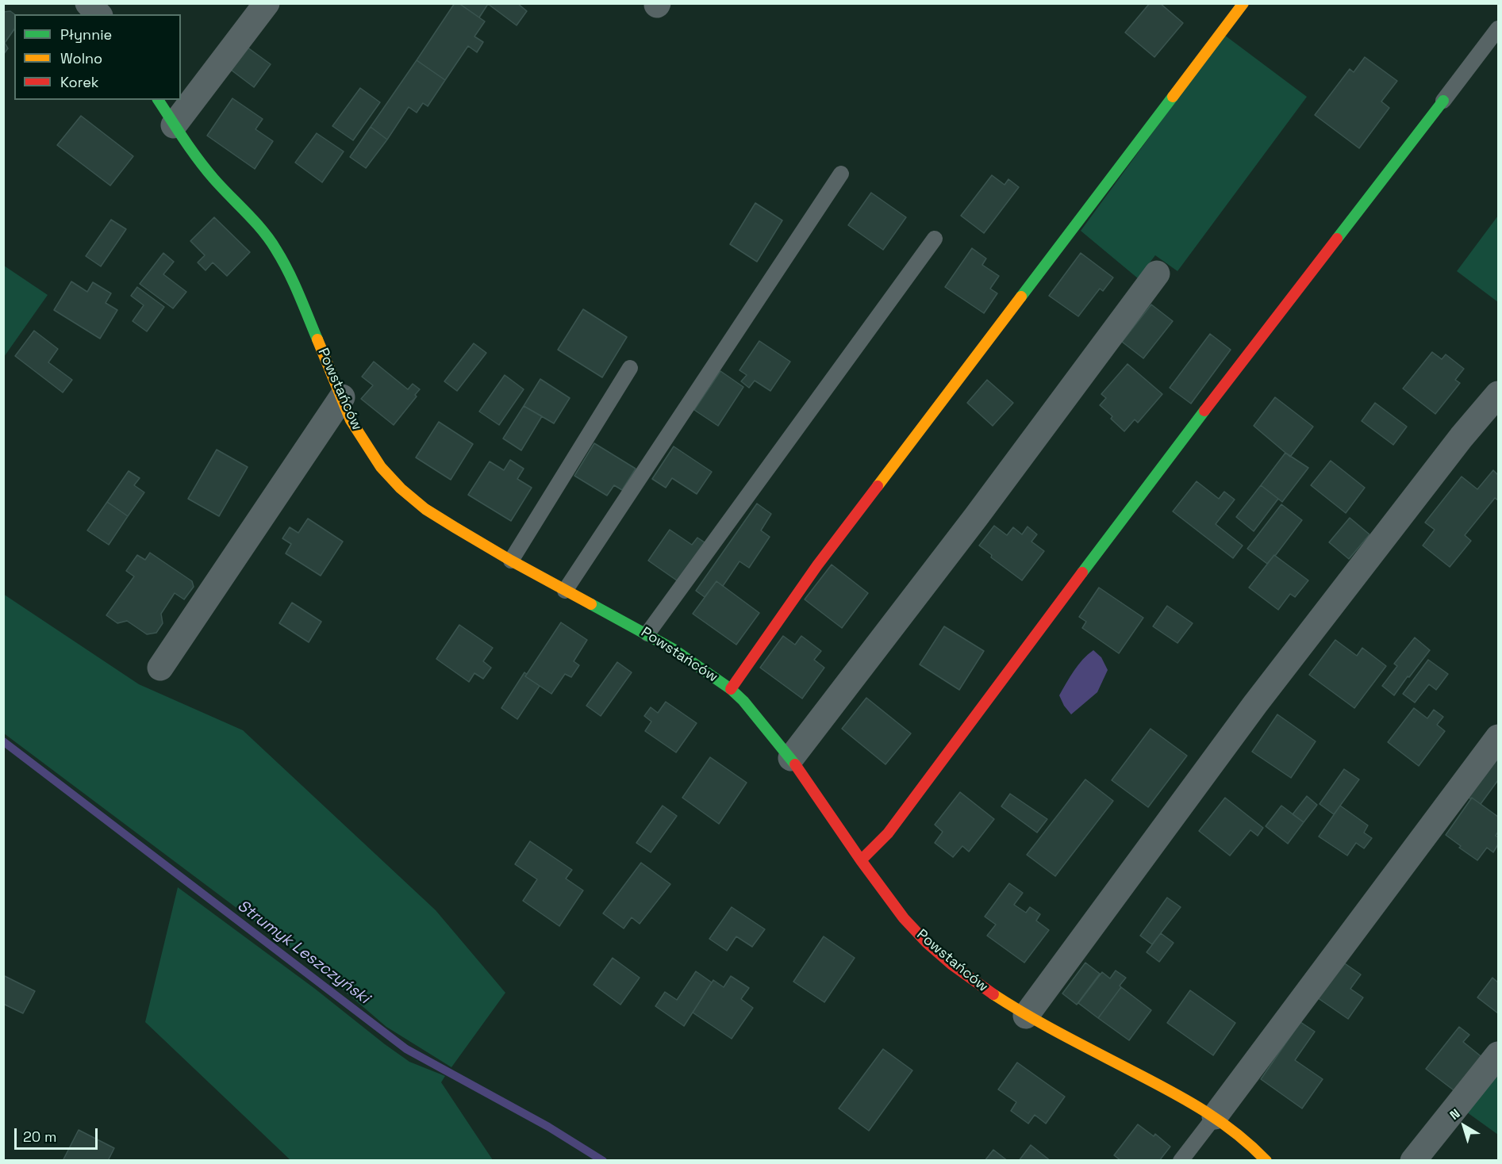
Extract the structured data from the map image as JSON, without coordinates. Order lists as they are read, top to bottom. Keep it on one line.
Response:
{"streets":{"street":["Powstańców"]},"water":["Strumyk Leszczyński"],"legend":["Płynnie","Wolno","Korek"],"scale_bar":"20 m","north":"top left"}
